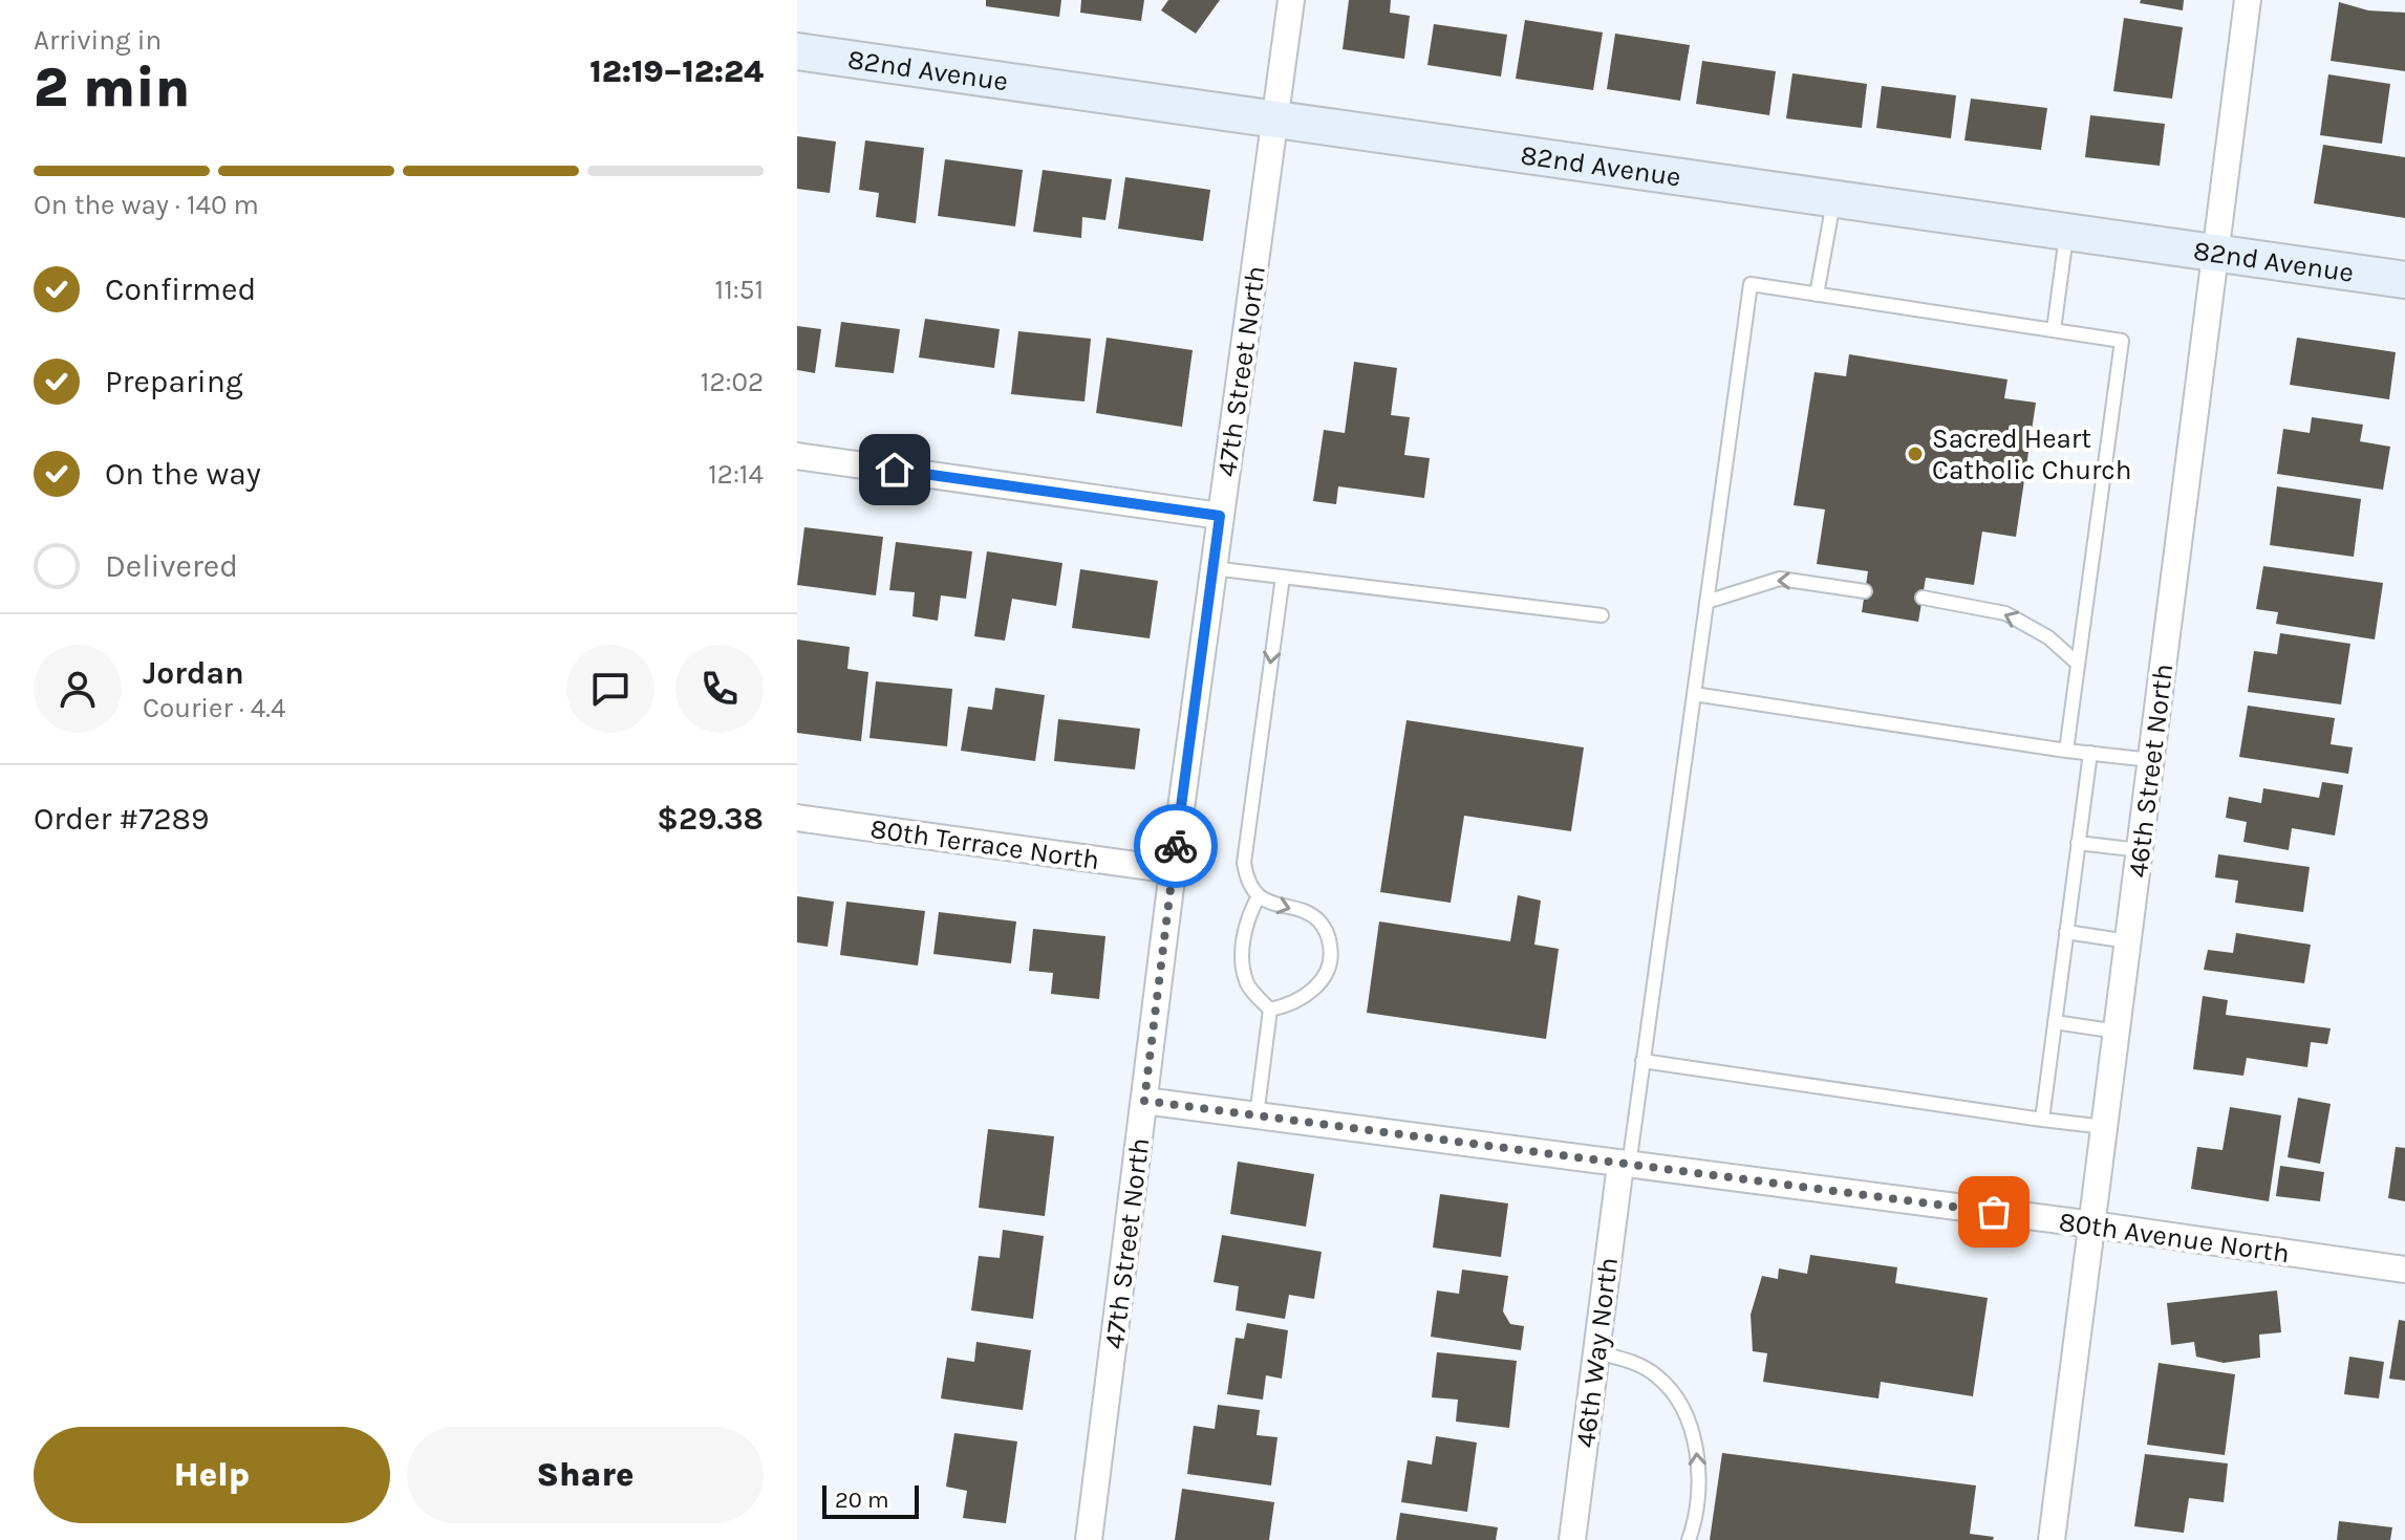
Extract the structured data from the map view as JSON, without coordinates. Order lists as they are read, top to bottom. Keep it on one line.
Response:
{"streets":{"street":["82nd Avenue","47th Street North","46th Street North","80th Terrace North","80th Avenue North","46th Way North"]},"crossings":[["82nd Avenue","47th Street North"],["82nd Avenue","46th Street North"],["47th Street North","80th Terrace North"],["47th Street North","80th Avenue North"],["46th Street North","80th Avenue North"],["80th Avenue North","46th Way North"]],"places":["Sacred Heart Catholic Church"],"scale_bar":"20 m","page":{"heading":["2 min","Arriving in","12:19–12:24"],"panel":["Jordan","Courier · 4.4","Order #7289","$29.38"],"bar":"On the way · 140 m","list":[["Confirmed","11:51"],["Preparing","12:02"],["On the way","12:14"],"Delivered"],"buttons":["Help","Share"],"scale":"20 m"}}
